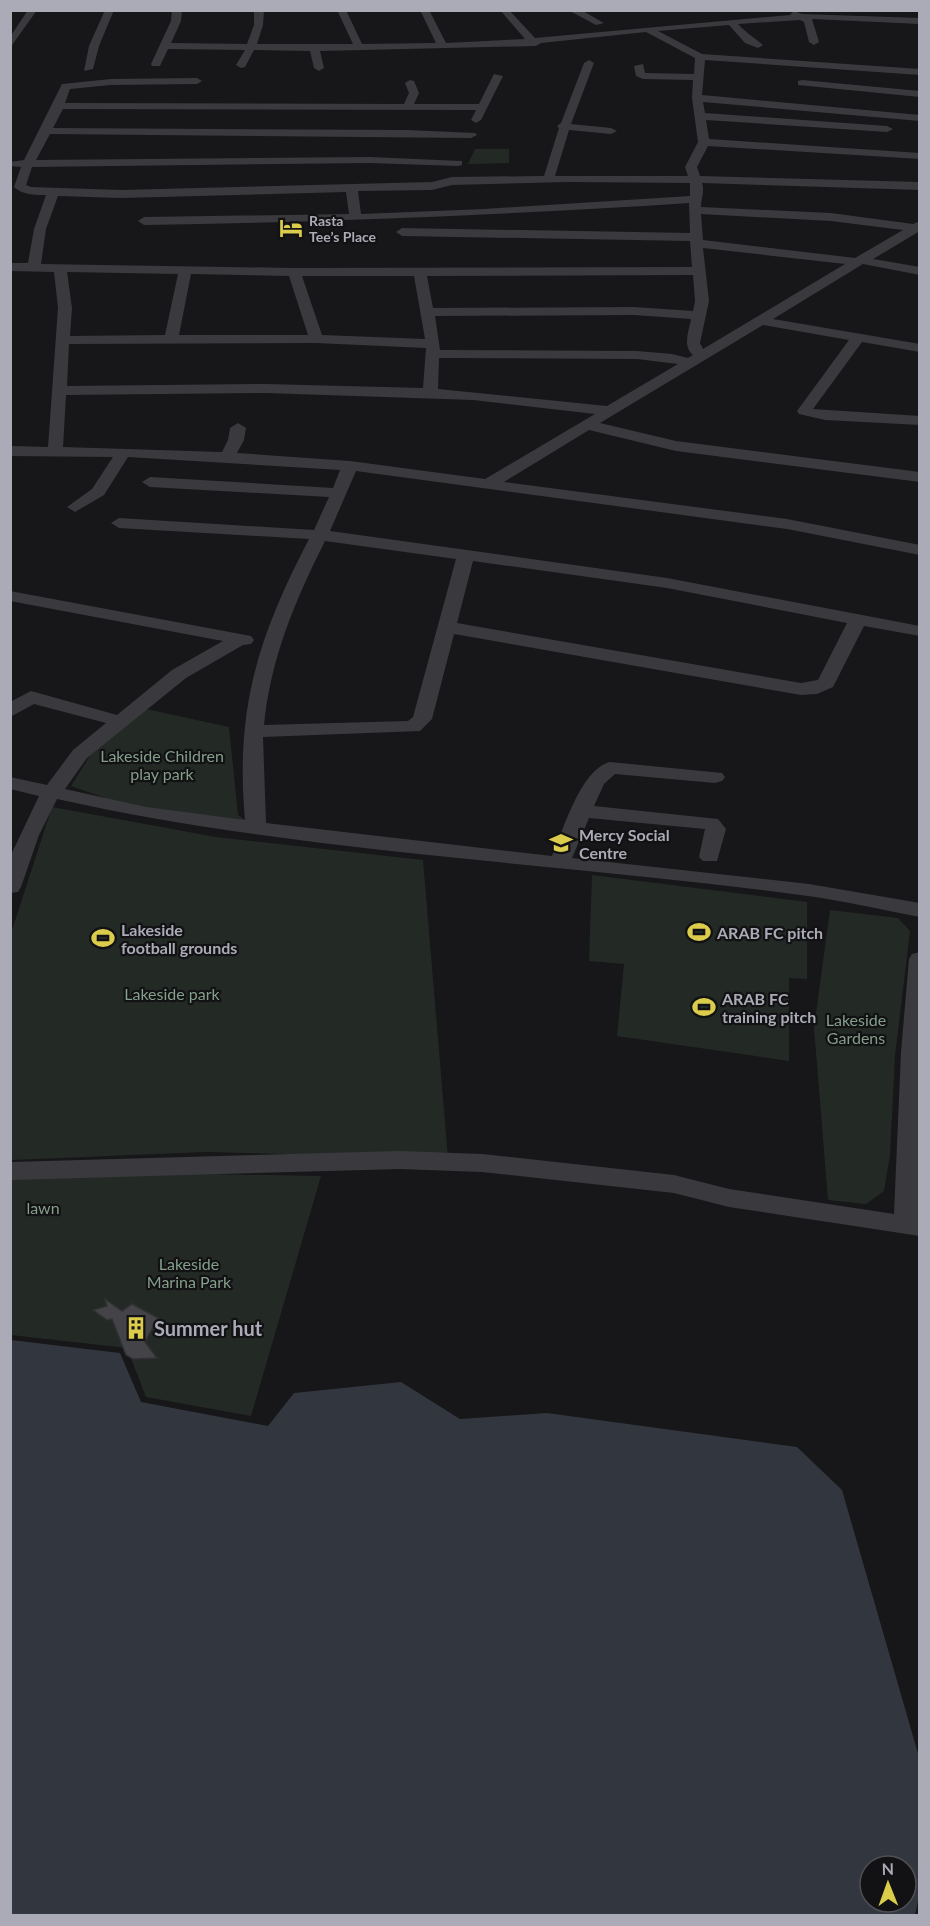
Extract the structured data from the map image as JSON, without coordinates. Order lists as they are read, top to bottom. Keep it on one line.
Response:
{"parks":["Lakeside Children play park","Lakeside park","Lakeside Gardens","lawn","Lakeside Marina Park"],"places":{"hotel":["Rasta Tee’s Place"],"school or university":["Mercy Social Centre"],"sports":["ARAB FC pitch","Lakeside football grounds","ARAB FC training pitch"],"building":["Summer hut"]},"north":"top"}
